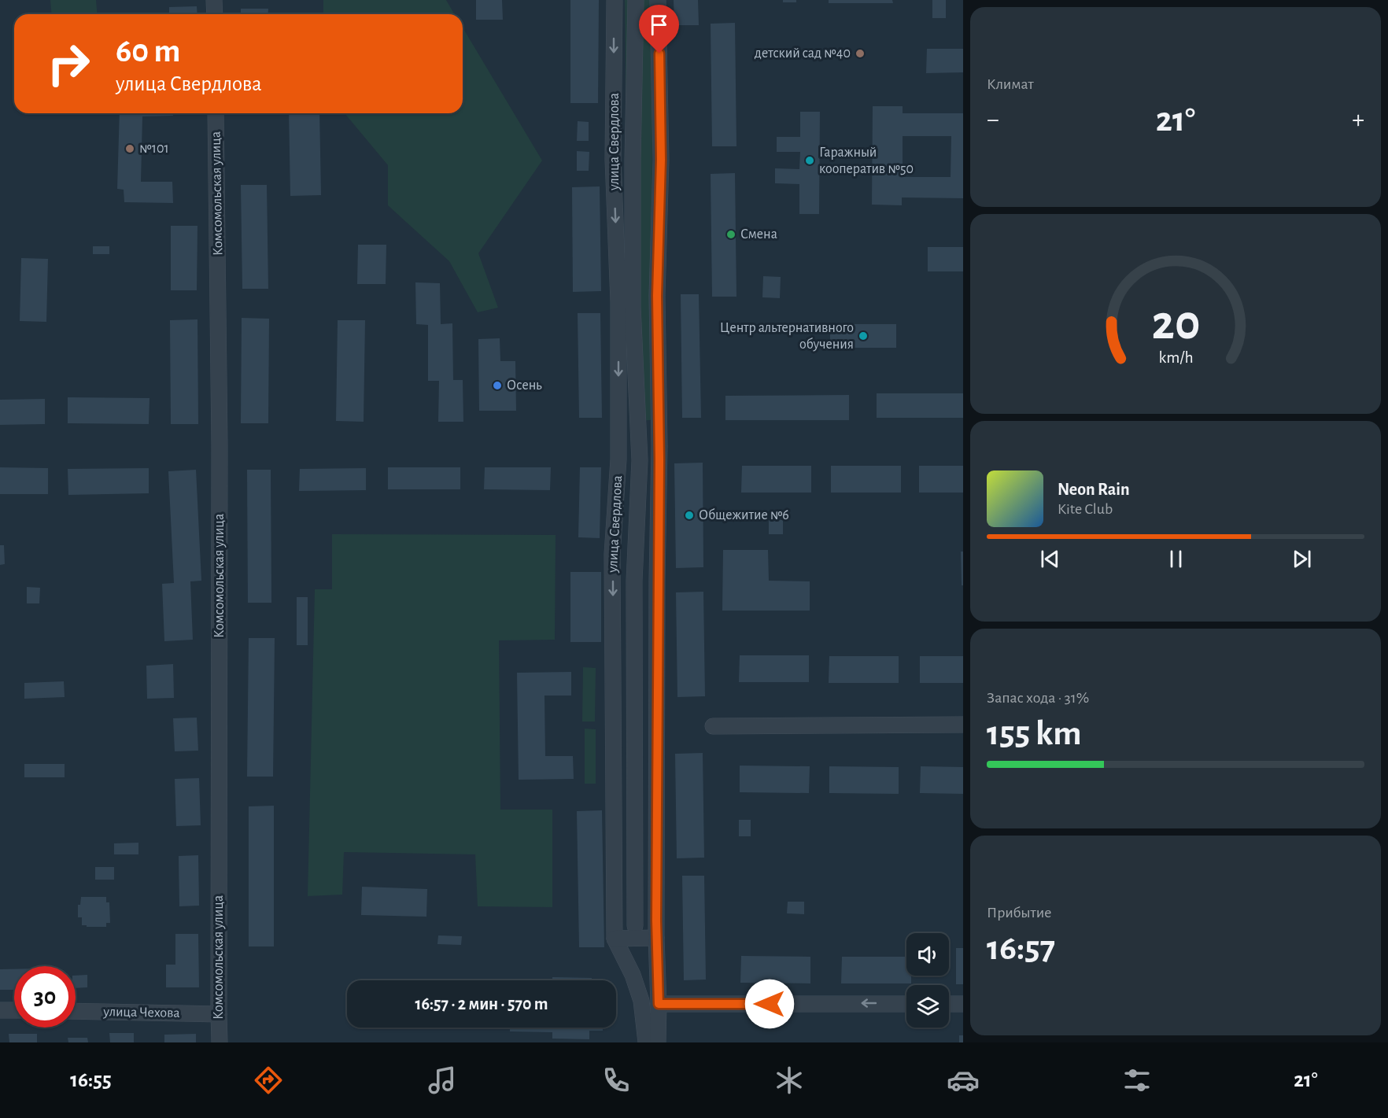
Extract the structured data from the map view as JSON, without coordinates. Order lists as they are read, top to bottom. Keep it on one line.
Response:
{"streets":{"street":["улица Свердлова","Комсомольская улица","улица Чехова"]},"crossings":[["Комсомольская улица","улица Чехова"]],"places":["детский сад №40","№101","Гаражный кооператив №50","Смена","Центр альтернативного обучения","Осень","Общежитие №6"],"page":{"tile":["Климат",["Запас хода · 31%","155 km"],["Прибытие","16:57"]],"turn":["60 m","улица Свердлова"],"heat":["−","21°","+"],"song":["Neon Rain","Kite Club"],"limit":"30","trip":"16:57 · 2 мин · 570 m","tabs":["16:55","21°"],"gauge":["20","km/h"]}}
